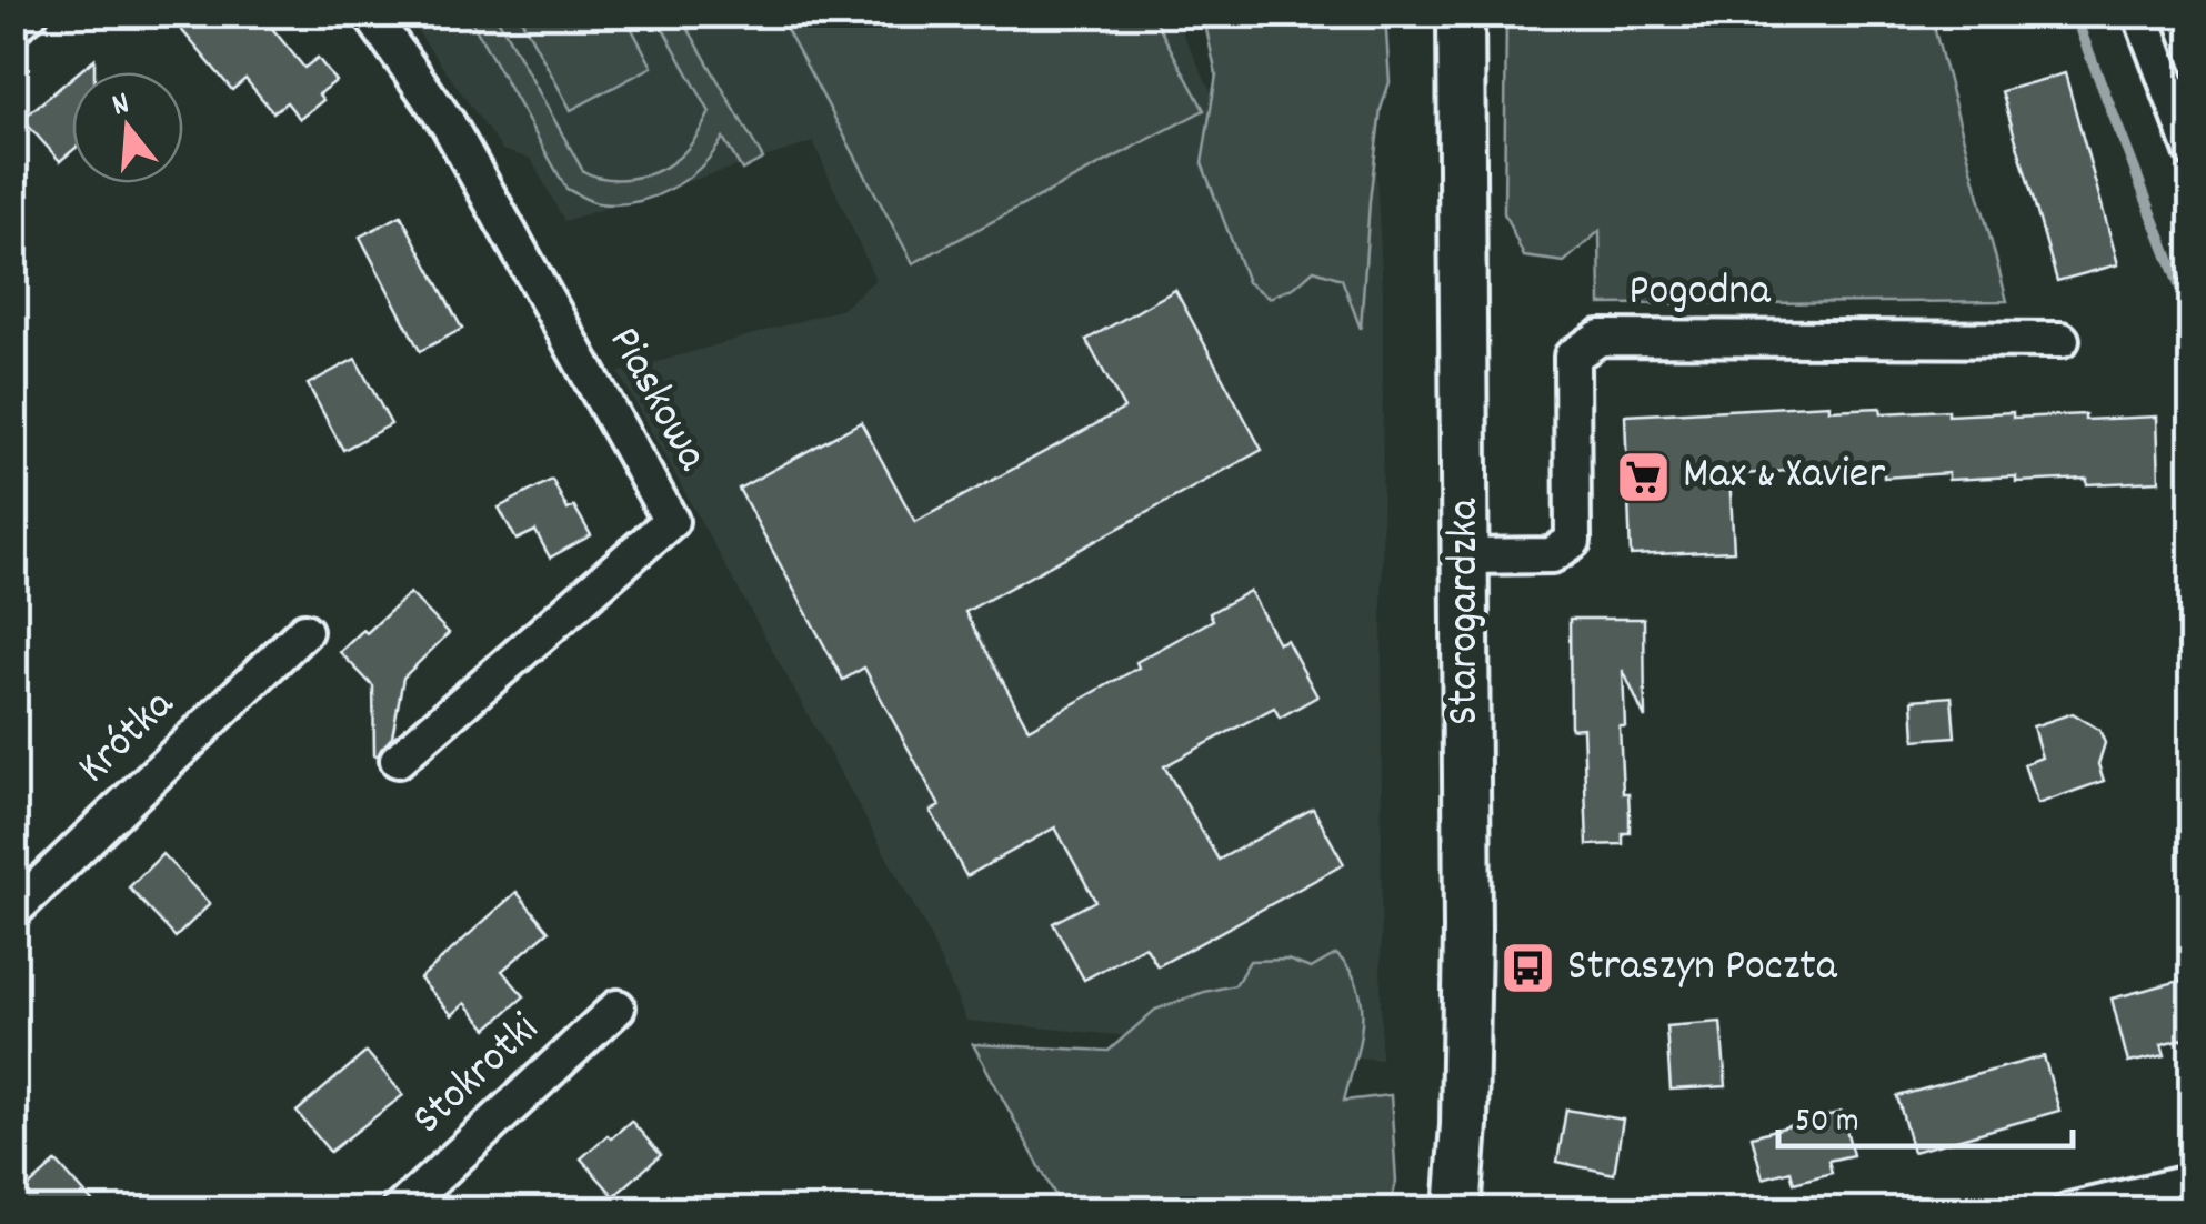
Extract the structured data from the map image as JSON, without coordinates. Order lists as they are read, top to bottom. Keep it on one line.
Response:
{"streets":{"main road":["Starogardzka"],"street":["Pogodna","Piaskowa","Krótka","Stokrotki"]},"crossings":[["Pogodna","Starogardzka"]],"places":{"supermarket":["Max & Xavier"],"bus stop":["Straszyn Poczta"]},"scale_bar":"50 m","north":"top"}
